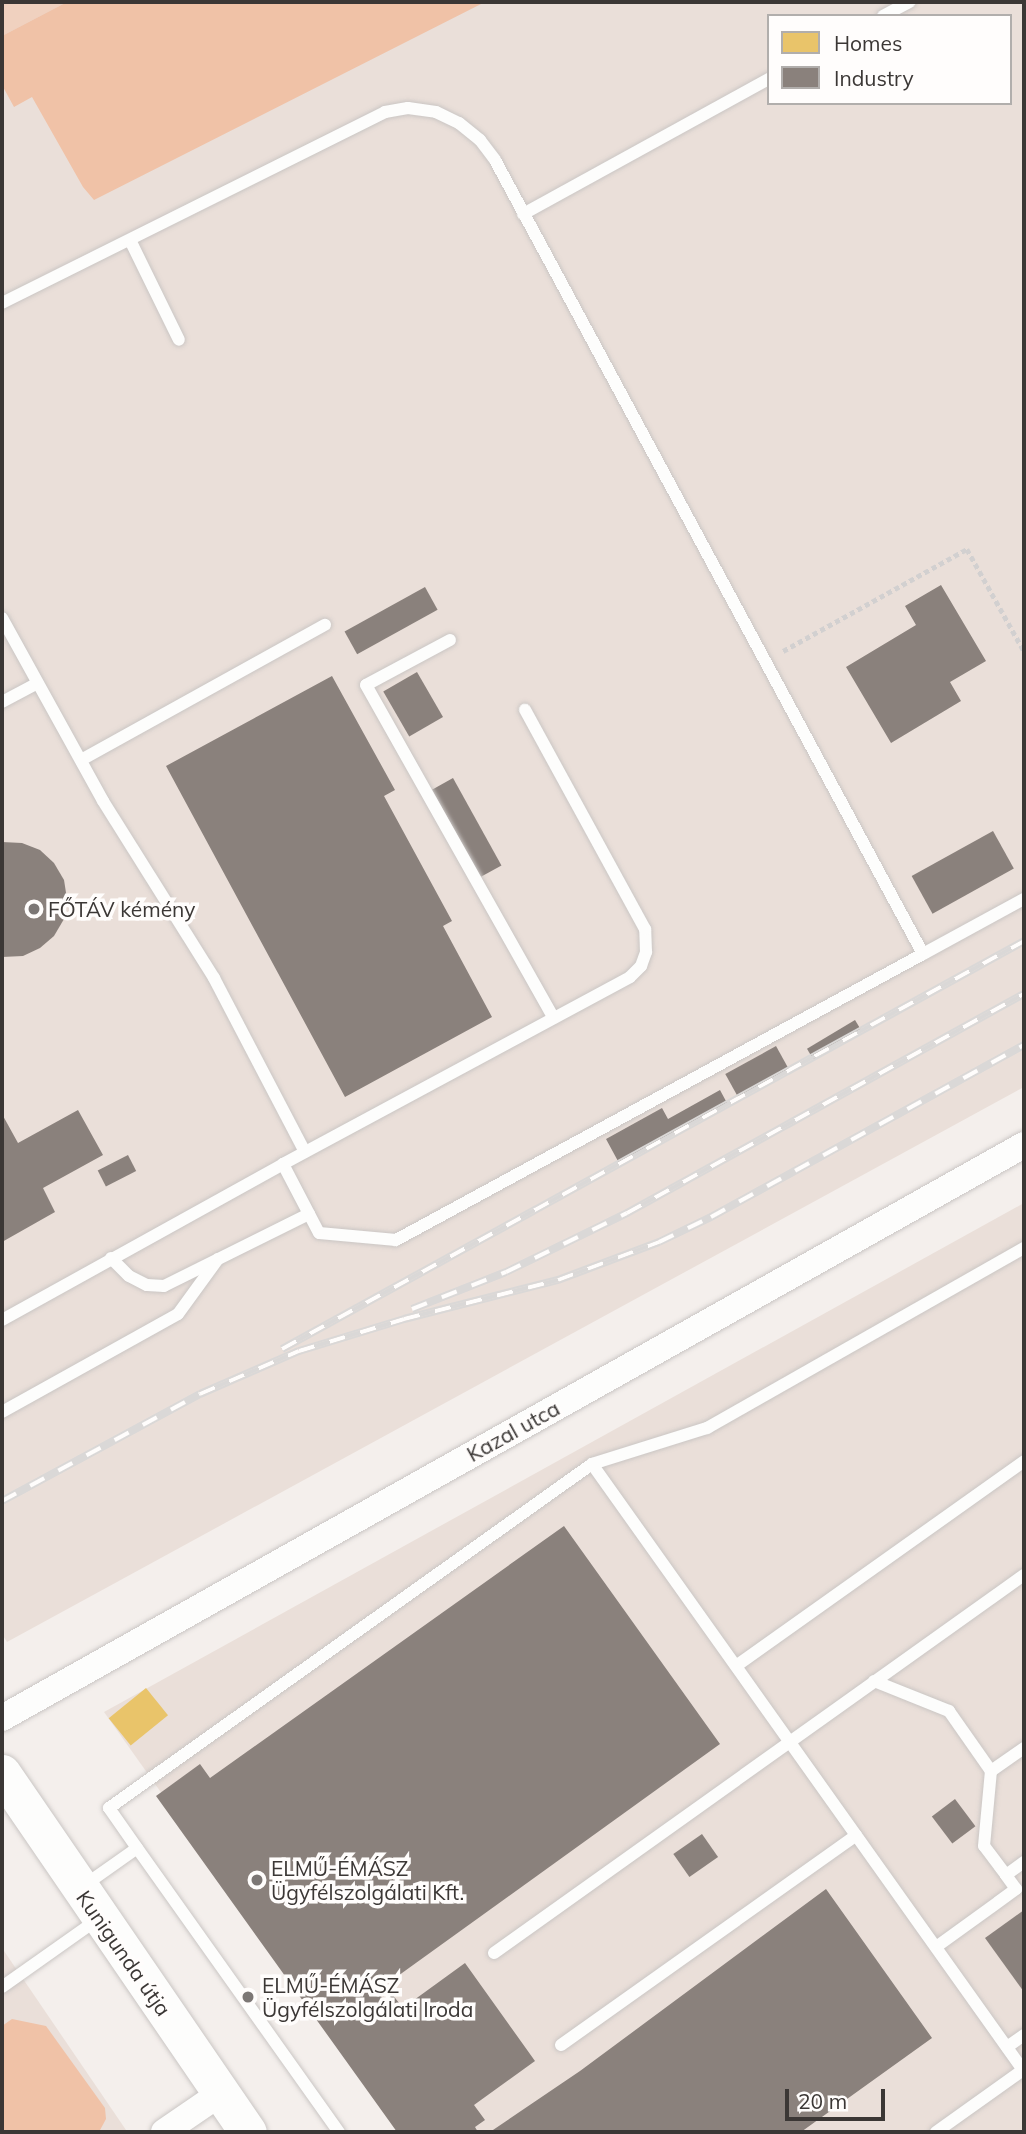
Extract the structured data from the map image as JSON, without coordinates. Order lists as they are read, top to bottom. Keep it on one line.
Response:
{"streets":{"street":["Kazal utca","Kunigunda útja"]},"places":["FŐTÁV kémény","ELMŰ-ÉMÁSZ Ügyfélszolgálati Kft.","ELMŰ-ÉMÁSZ Ügyfélszolgálati Iroda"],"legend":["Homes","Industry"],"scale_bar":"20 m"}
